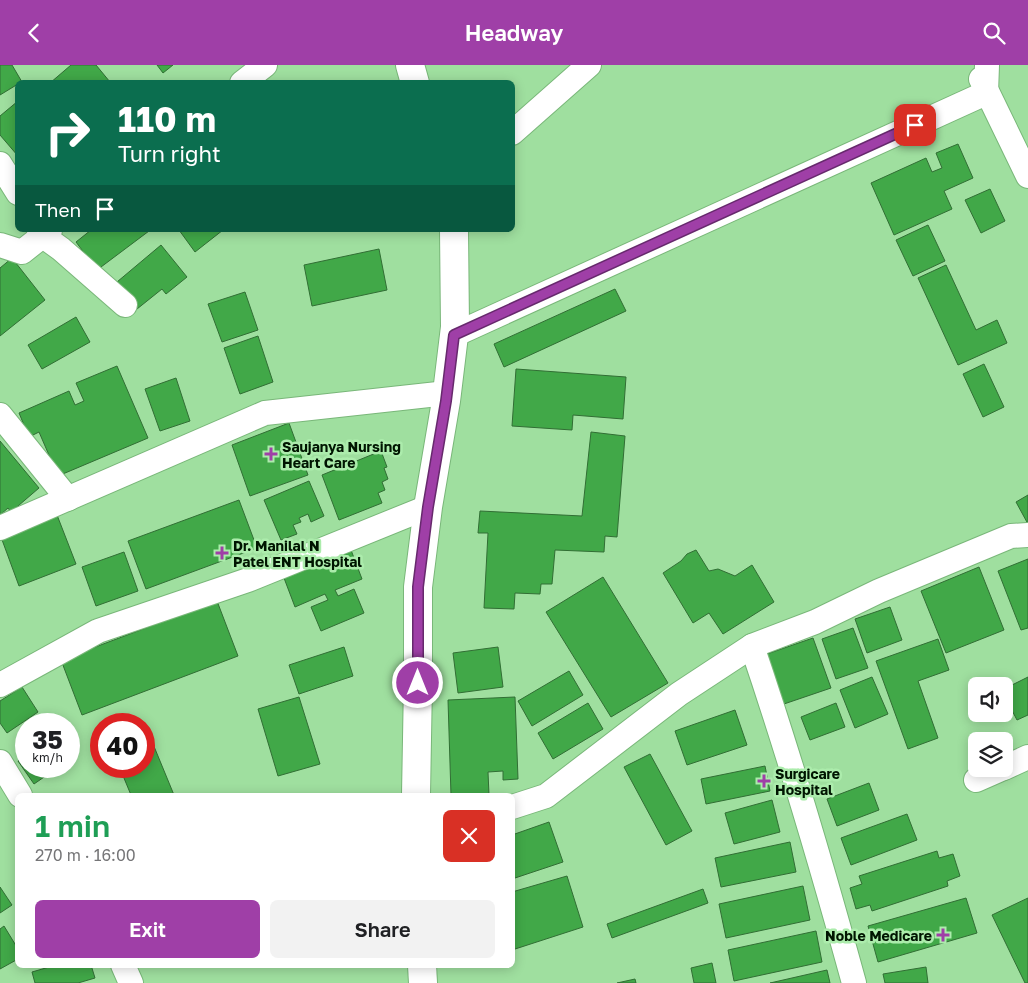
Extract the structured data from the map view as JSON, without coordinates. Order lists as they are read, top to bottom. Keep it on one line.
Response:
{"places":{"health":["Saujanya Nursing Heart Care","Dr. Manilal N Patel ENT Hospital","Surgicare Hospital","Noble Medicare"]},"page":{"header":"Headway","turn":["110 m","Turn right"],"then":"Then","speed":"35 km/h","limit":"40","heading":["1 min","270 m · 16:00"],"buttons":["Exit","Share"]}}
